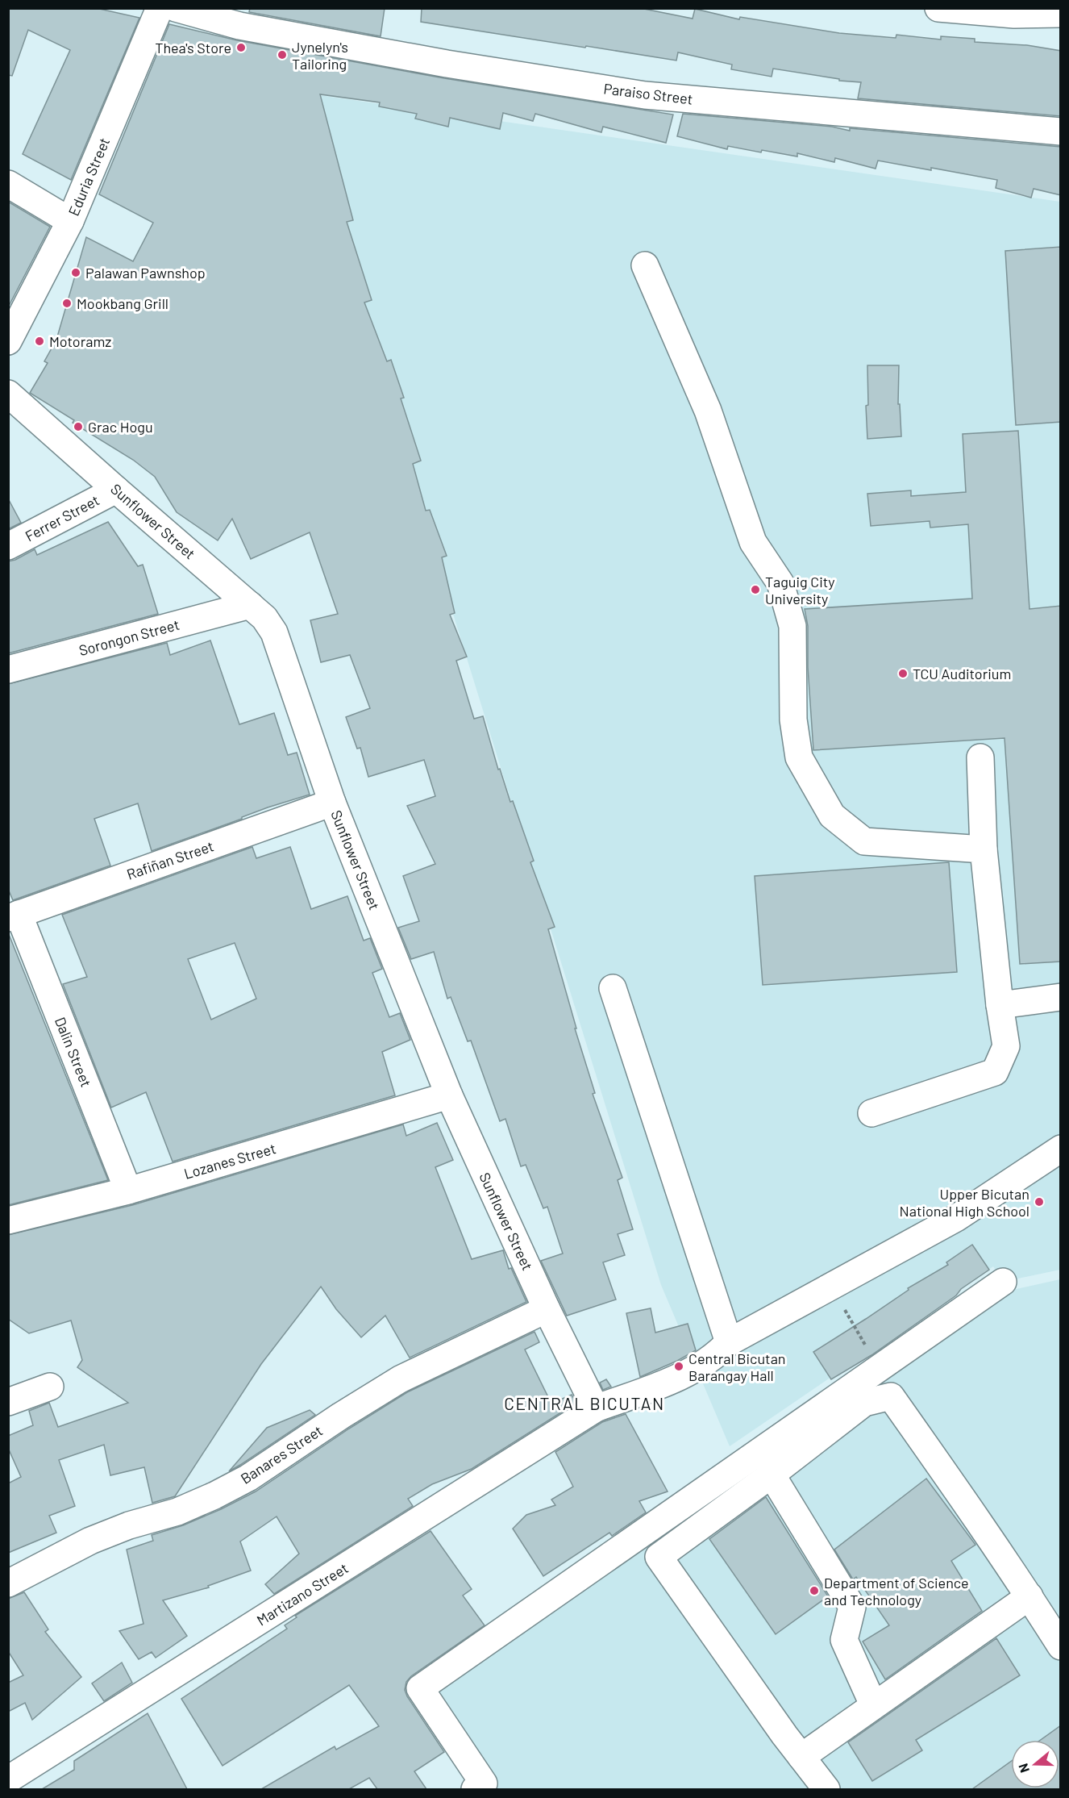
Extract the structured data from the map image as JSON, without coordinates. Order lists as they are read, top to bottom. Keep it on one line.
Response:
{"streets":{"street":["Paraiso Street","Eduria Street","Ferrer Street","Sunflower Street","Sorongon Street","Rafiñan Street","Dalin Street","Lozanes Street","Banares Street","Martizano Street"]},"crossings":[["Ferrer Street","Sunflower Street"],["Sunflower Street","Sorongon Street"],["Sunflower Street","Rafiñan Street"],["Sunflower Street","Lozanes Street"],["Sunflower Street","Banares Street"],["Sunflower Street","Martizano Street"],["Rafiñan Street","Dalin Street"],["Dalin Street","Lozanes Street"]],"districts":["CENTRAL BICUTAN"],"places":["Thea's Store","Jynelyn's Tailoring","Palawan Pawnshop","Mookbang Grill","Motoramz","Grac Hogu","Taguig City University","TCU Auditorium","Upper Bicutan National High School","Central Bicutan Barangay Hall","Department of Science and Technology"],"north":"left"}
